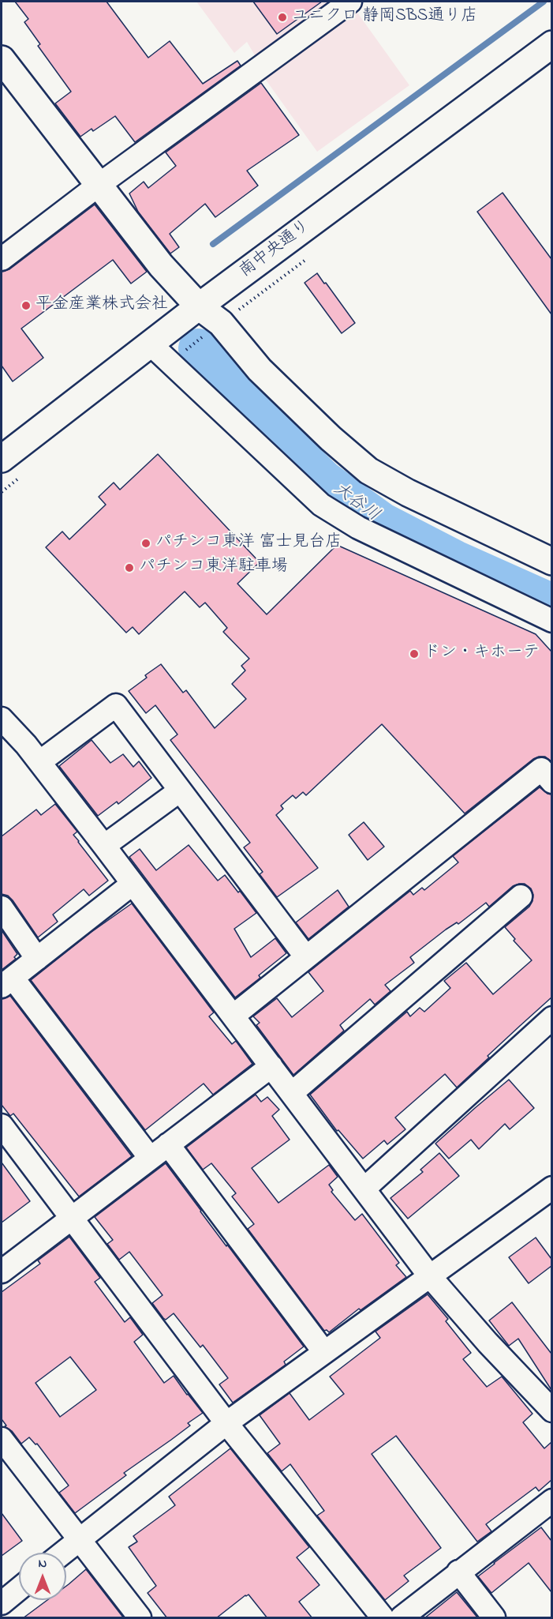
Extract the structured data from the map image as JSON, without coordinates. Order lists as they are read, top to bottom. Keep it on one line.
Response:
{"streets":{"street":["南中央通り"]},"water":["大谷川"],"places":["ユニクロ 静岡SBS通り店","平金産業株式会社","パチンコ東洋 富士見台店","パチンコ東洋駐車場","ドン・キホーテ"],"north":"top"}
